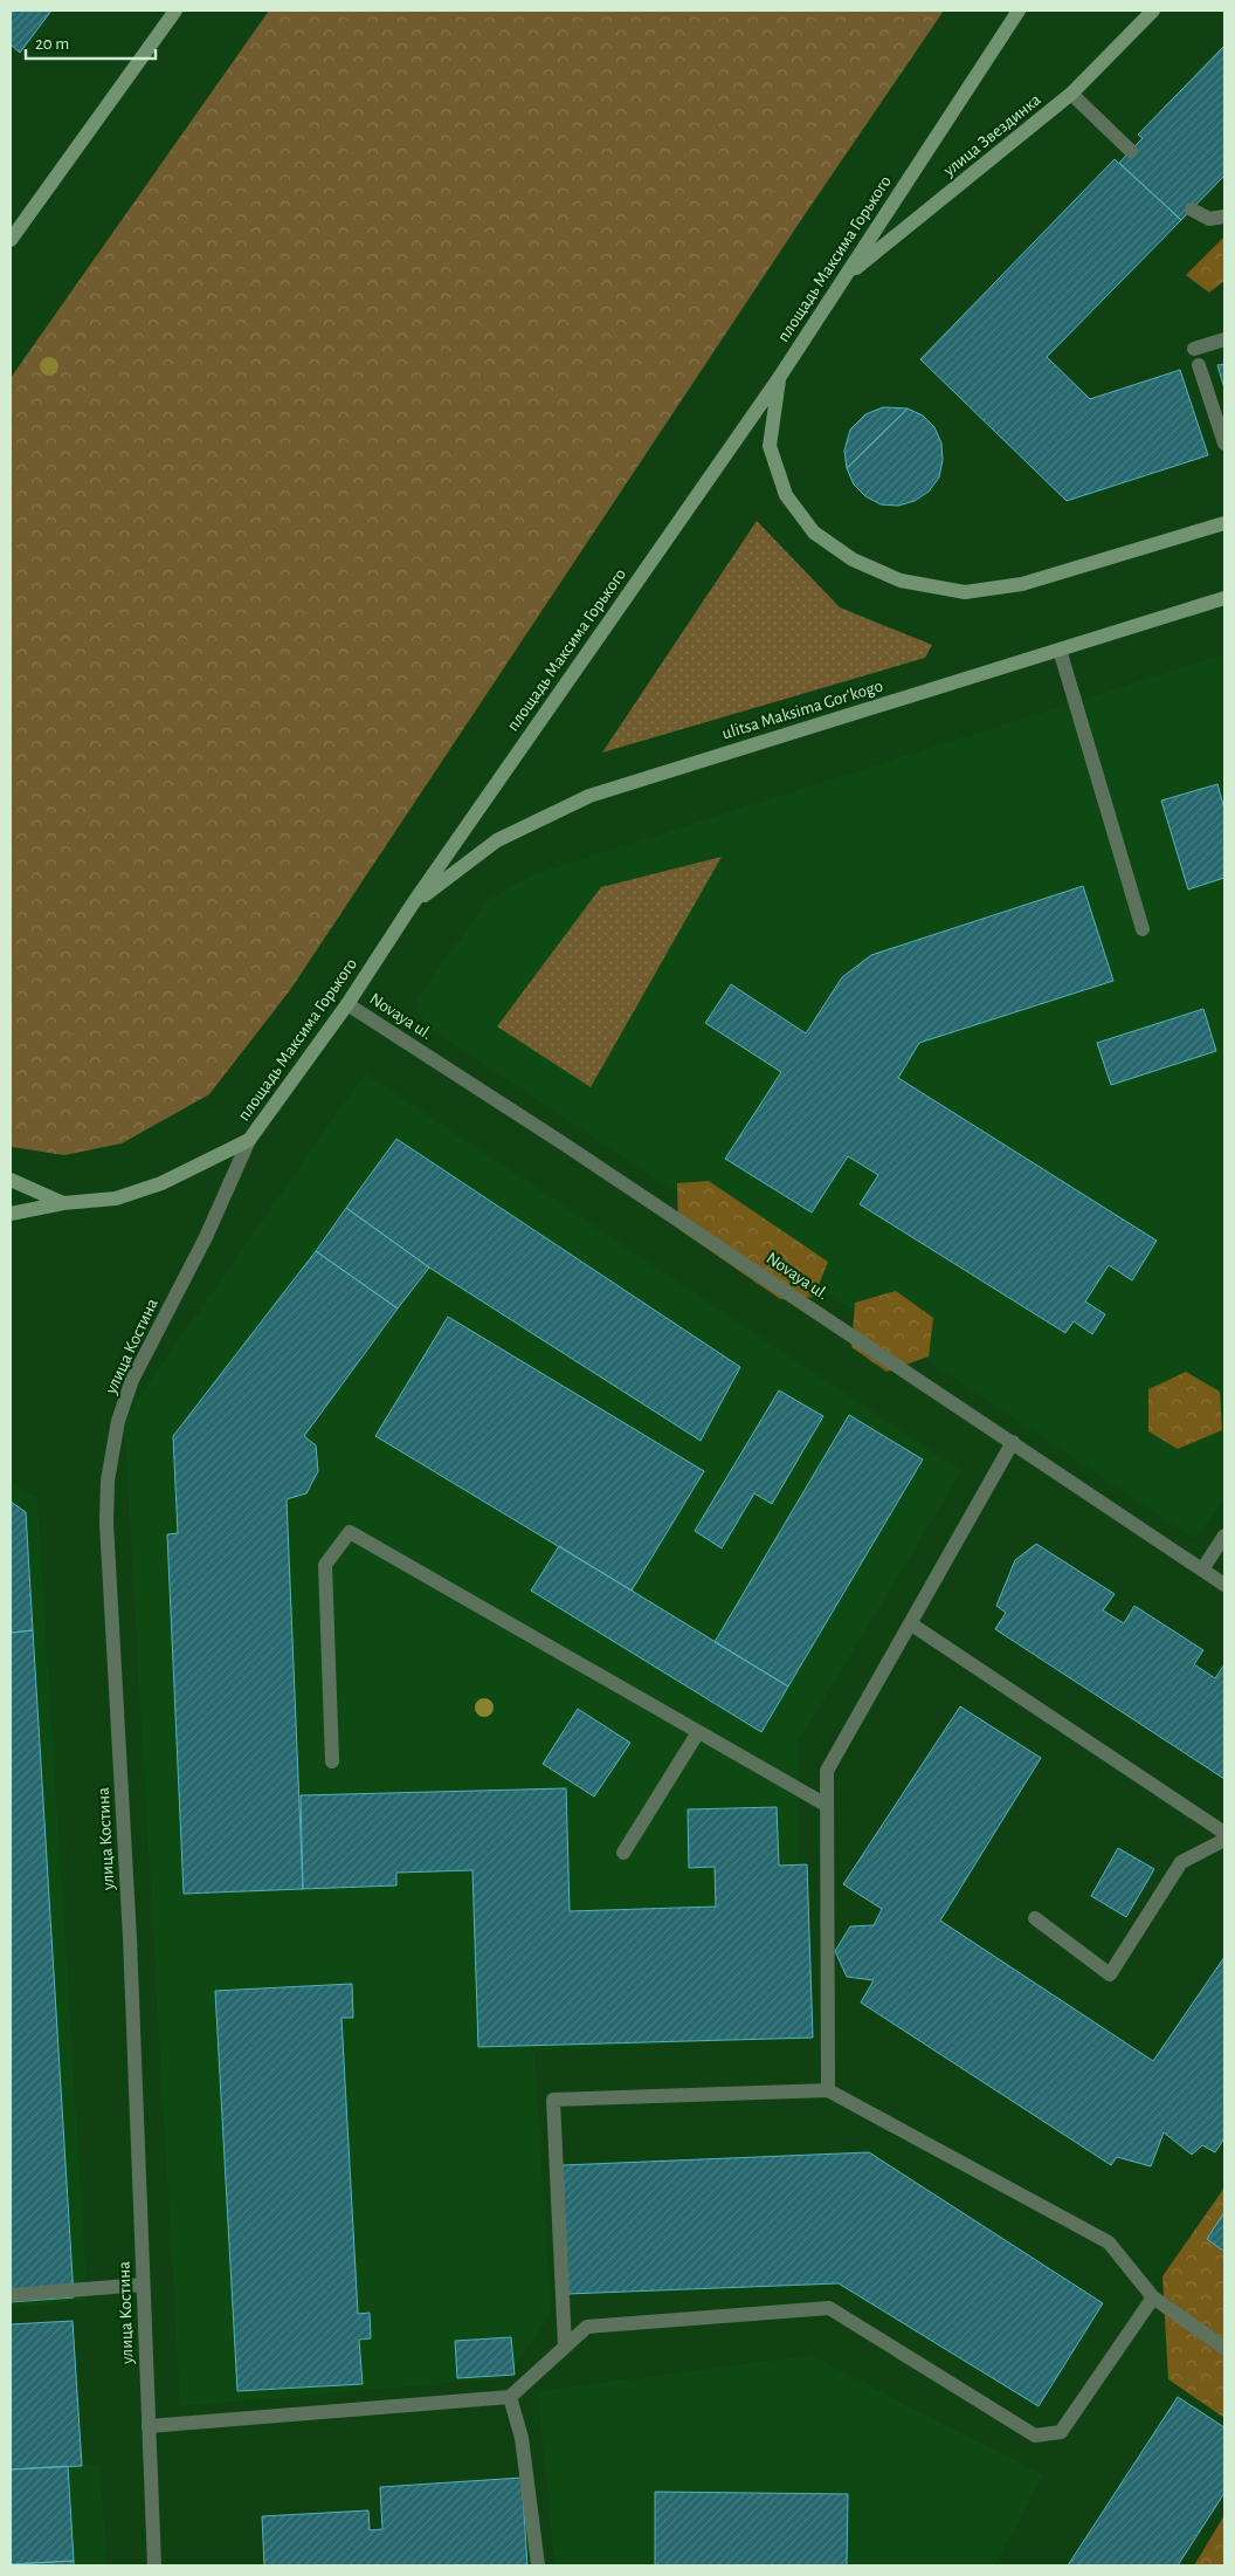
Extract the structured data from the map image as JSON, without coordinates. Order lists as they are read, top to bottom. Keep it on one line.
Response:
{"streets":{"main road":["улица Звездинка","площадь Максима Горького","ulitsa Maksima Gor'kogo"],"street":["Novaya ul.","улица Костина"]},"crossings":[["улица Звездинка","площадь Максима Горького"],["площадь Максима Горького","ulitsa Maksima Gor'kogo"],["площадь Максима Горького","Novaya ul."],["площадь Максима Горького","улица Костина"]],"scale_bar":"20 m"}
